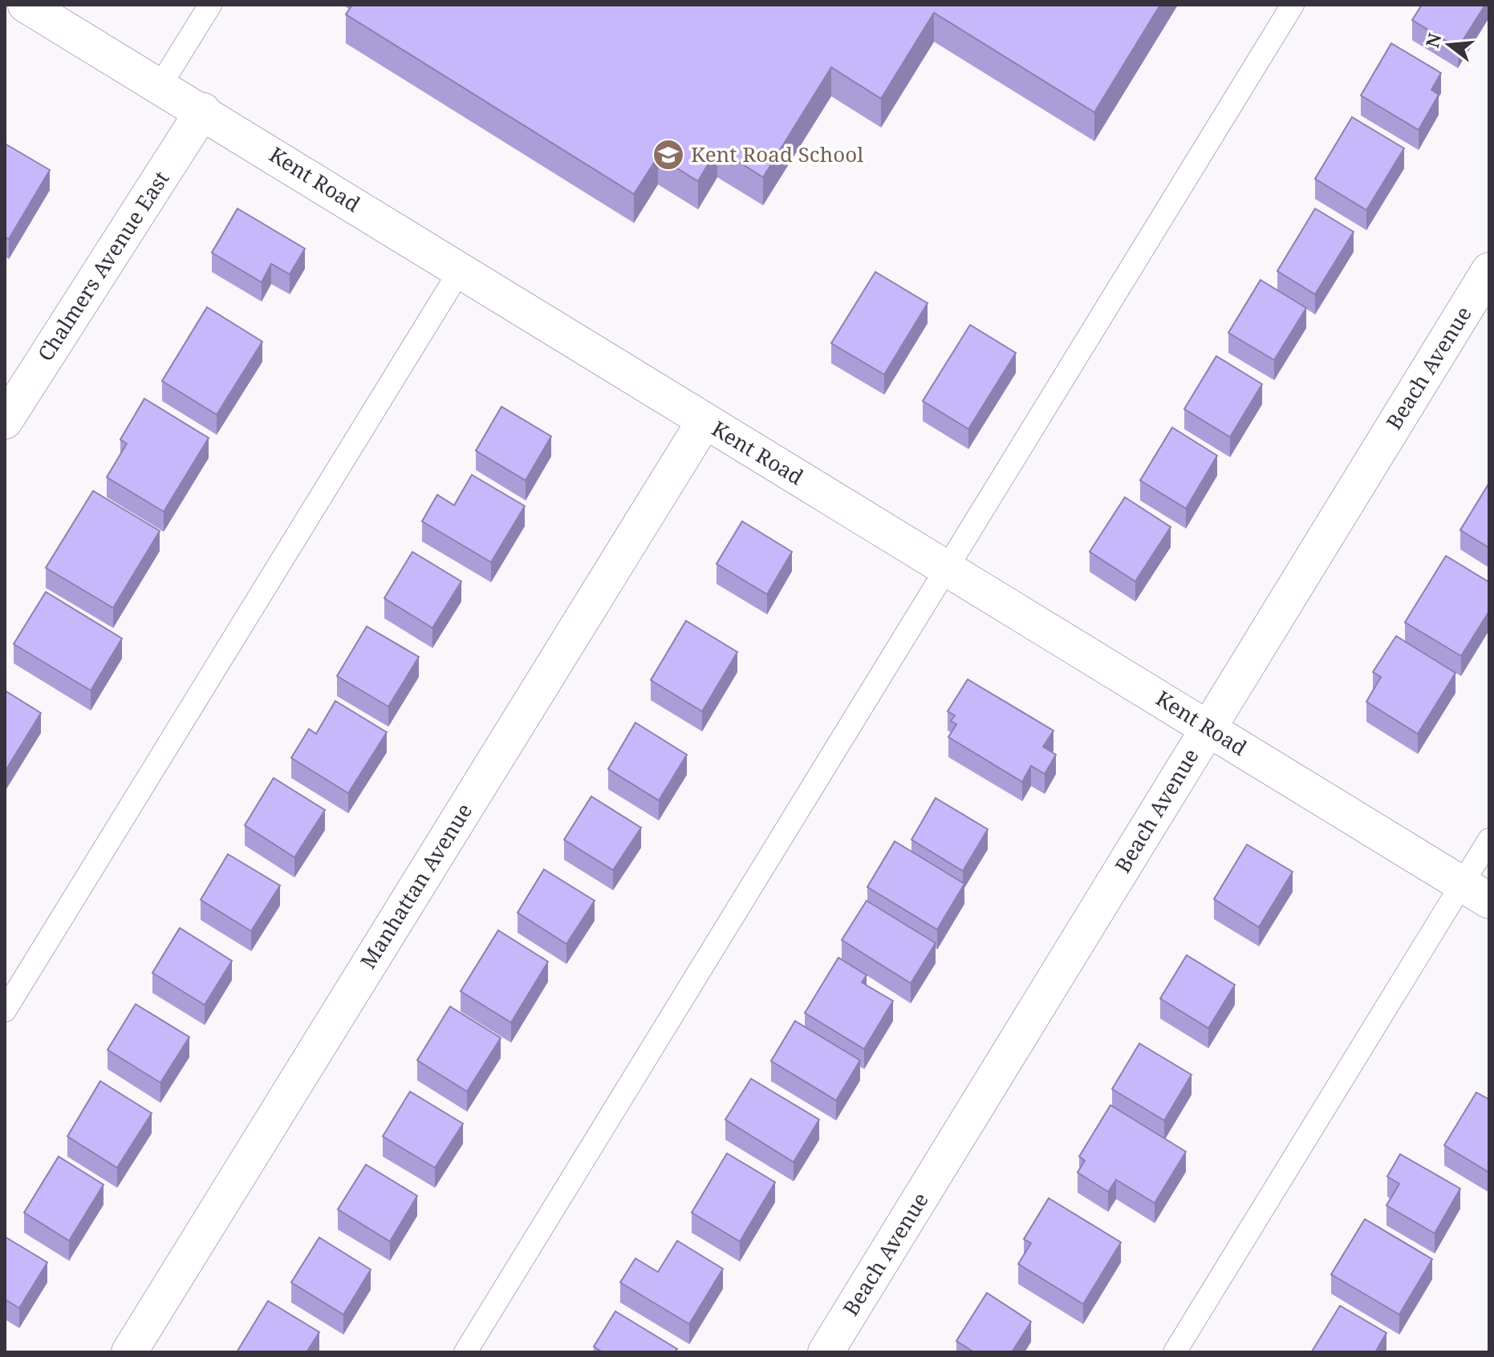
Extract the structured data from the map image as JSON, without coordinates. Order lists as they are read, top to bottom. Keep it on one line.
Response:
{"streets":{"street":["Kent Road","Chalmers Avenue East","Beach Avenue","Manhattan Avenue"]},"crossings":[["Kent Road","Chalmers Avenue East"],["Kent Road","Beach Avenue"],["Kent Road","Manhattan Avenue"]],"places":{"school or university":["Kent Road School"]},"north":"left"}
